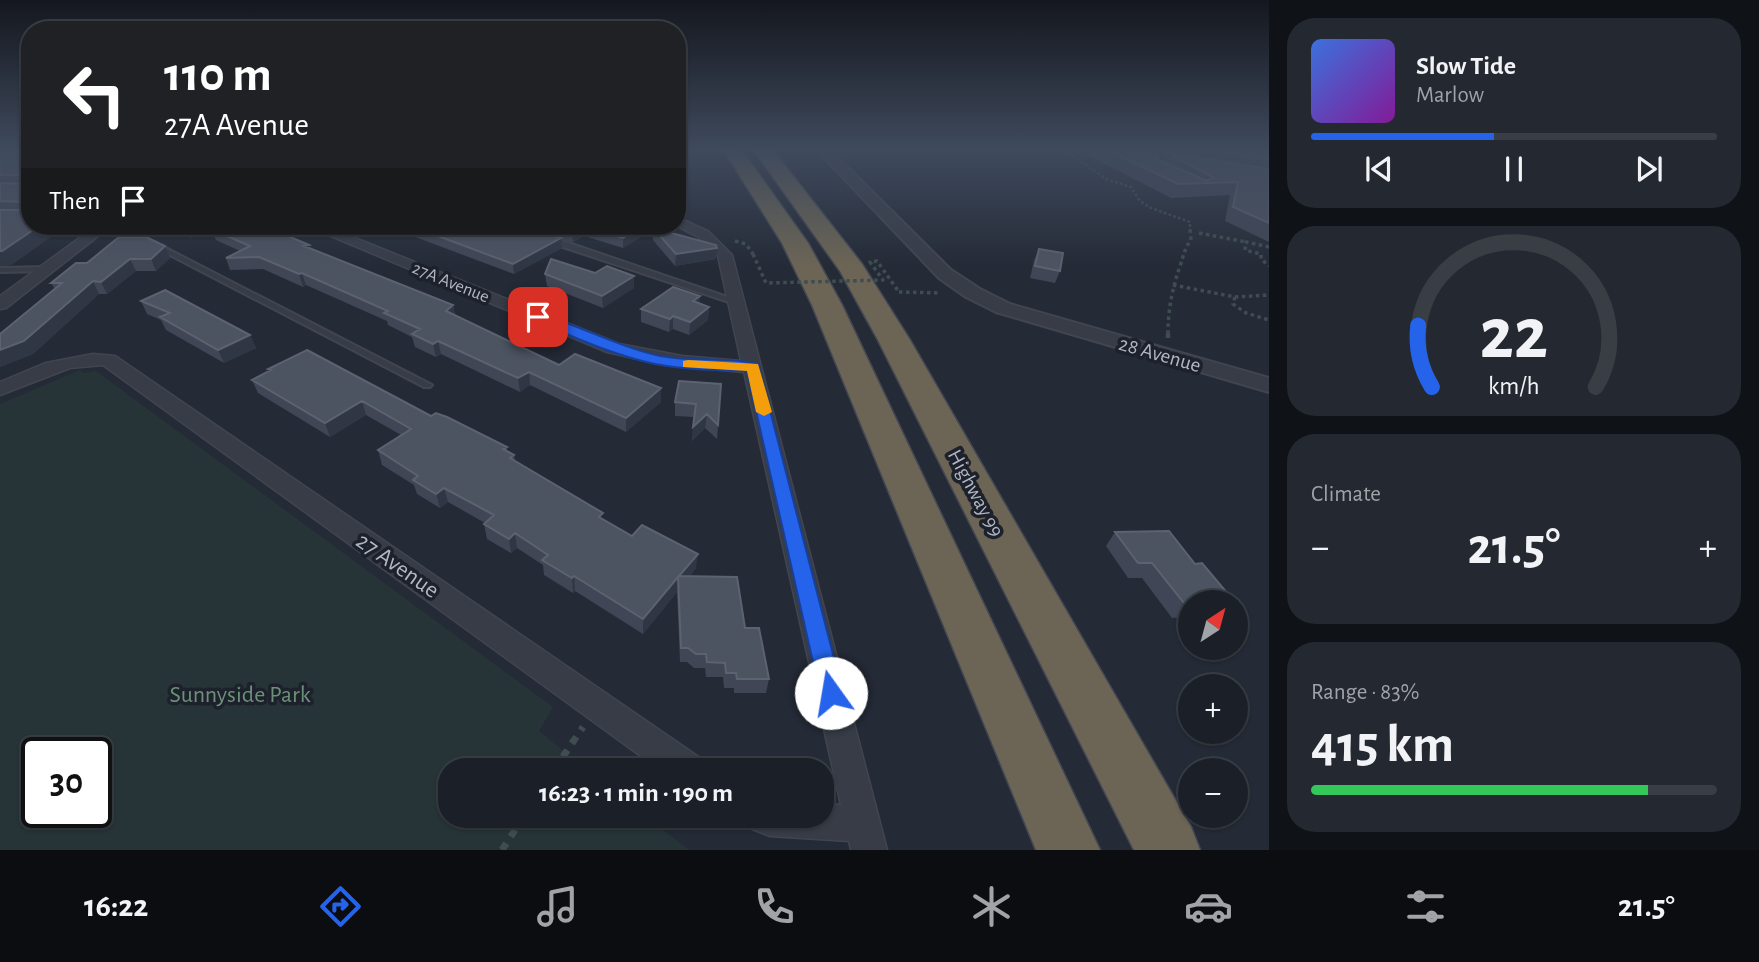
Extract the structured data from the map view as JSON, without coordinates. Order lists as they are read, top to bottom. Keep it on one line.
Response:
{"streets":{"highway":["Highway 99"],"street":["27A Avenue","28 Avenue","27 Avenue"]},"parks":["Sunnyside Park"],"north":"top right","page":{"turn":["110 m","27A Avenue"],"song":["Slow Tide","Marlow"],"then":"Then","tile":["Climate",["Range · 83%","415 km"]],"heat":["−","21.5°","+"],"map_buttons":["+","−"],"limit":"30","trip":"16:23 · 1 min · 190 m","tabs":["16:22","21.5°"],"gauge":["22","km/h"]}}
